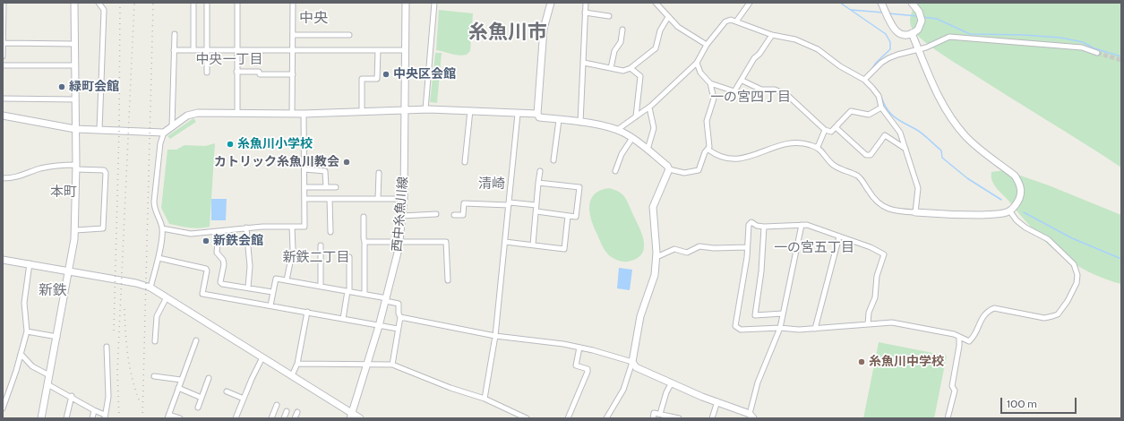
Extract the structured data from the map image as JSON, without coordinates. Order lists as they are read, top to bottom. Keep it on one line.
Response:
{"streets":{"street":["西中糸魚川線"]},"districts":["中央","糸魚川市","中央一丁目","一の宮四丁目","清崎","本町","一の宮五丁目","新鉄二丁目","新鉄"],"places":["中央区会館","緑町会館","糸魚川小学校","カトリック糸魚川教会","新鉄会館","糸魚川中学校"],"scale_bar":"100 m"}
